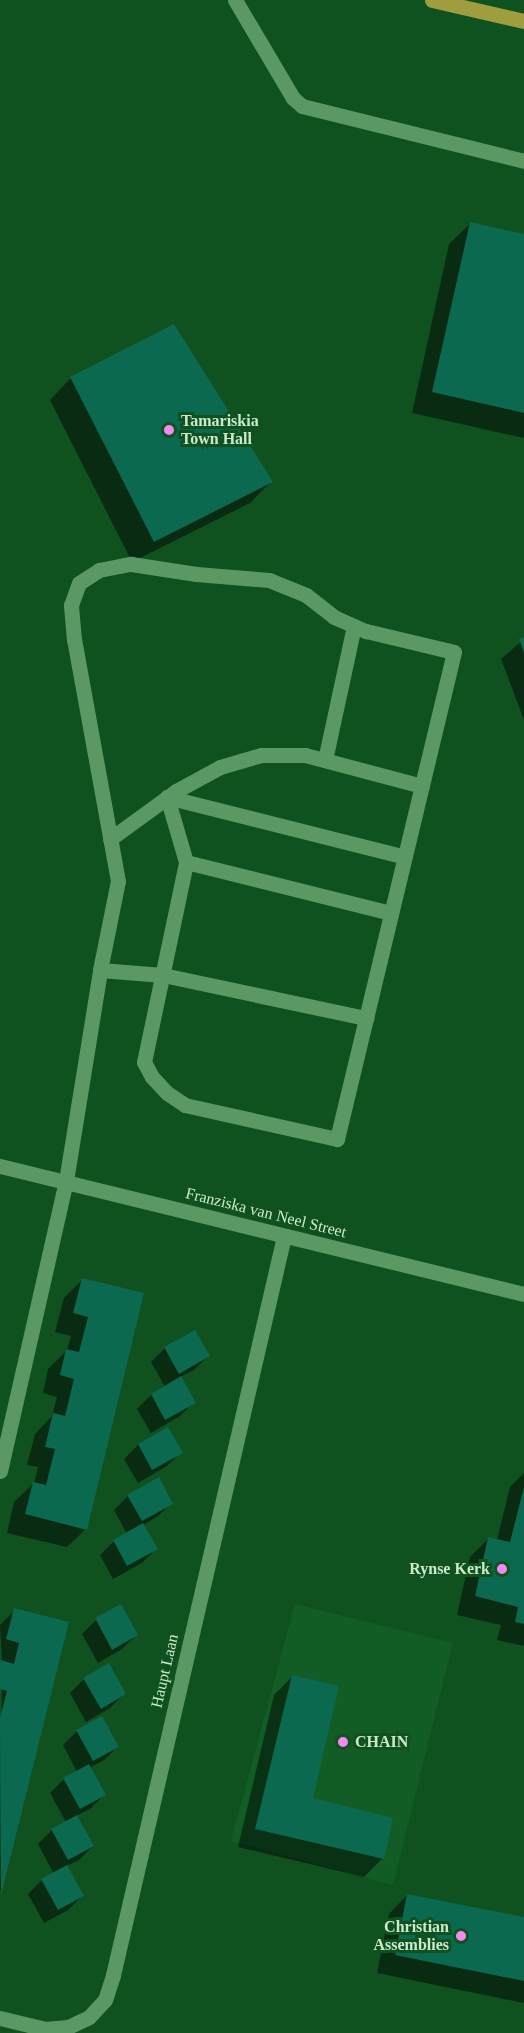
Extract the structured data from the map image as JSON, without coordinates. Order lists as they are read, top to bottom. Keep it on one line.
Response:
{"streets":{"street":["Franziska van Neel Street","Haupt Laan"]},"crossings":[["Franziska van Neel Street","Haupt Laan"]],"places":["Tamariskia Town Hall","Rynse Kerk","CHAIN","Christian Assemblies"]}
